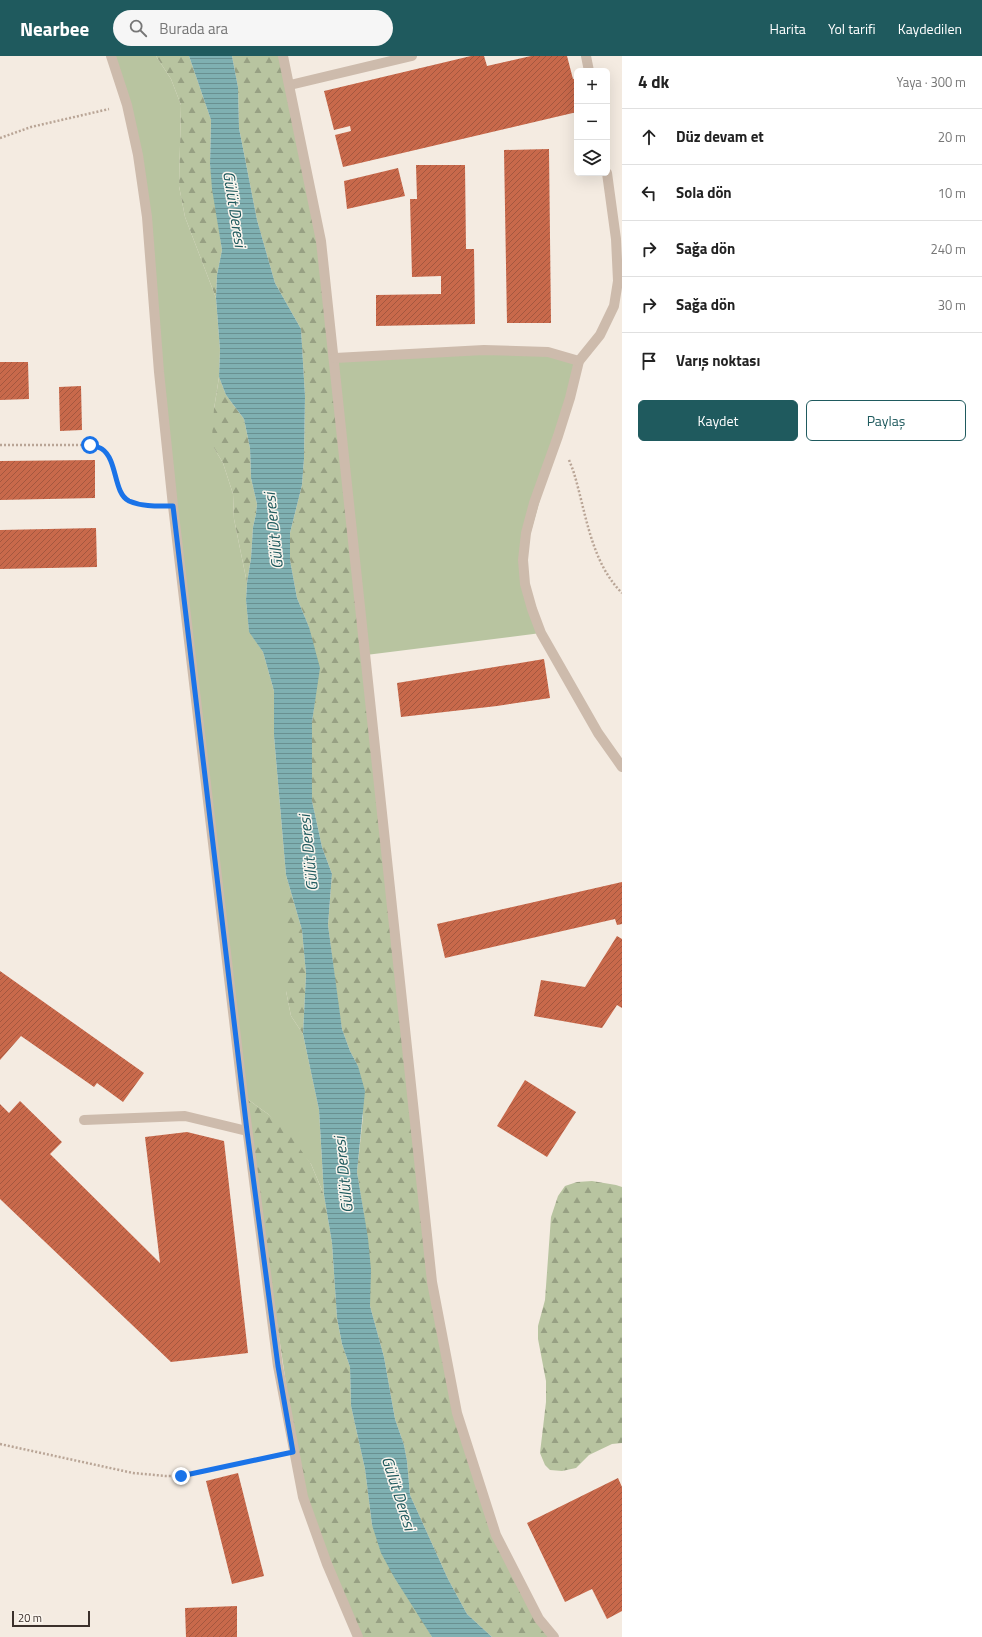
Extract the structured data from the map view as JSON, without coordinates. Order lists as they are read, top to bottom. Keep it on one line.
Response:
{"water":["Gülüt Deresi"],"scale_bar":"20 m","page":{"header":"Nearbee","search":"Burada ara","nav":["Harita","Yol tarifi","Kaydedilen"],"heading":["4 dk","Yaya · 300 m"],"map_buttons":["+","−"],"list":[["Düz devam et","20 m"],["Sola dön","10 m"],["Sağa dön","240 m"],["Sağa dön","30 m"],"Varış noktası"],"buttons":["Kaydet","Paylaş"],"scale":"20 m"}}
